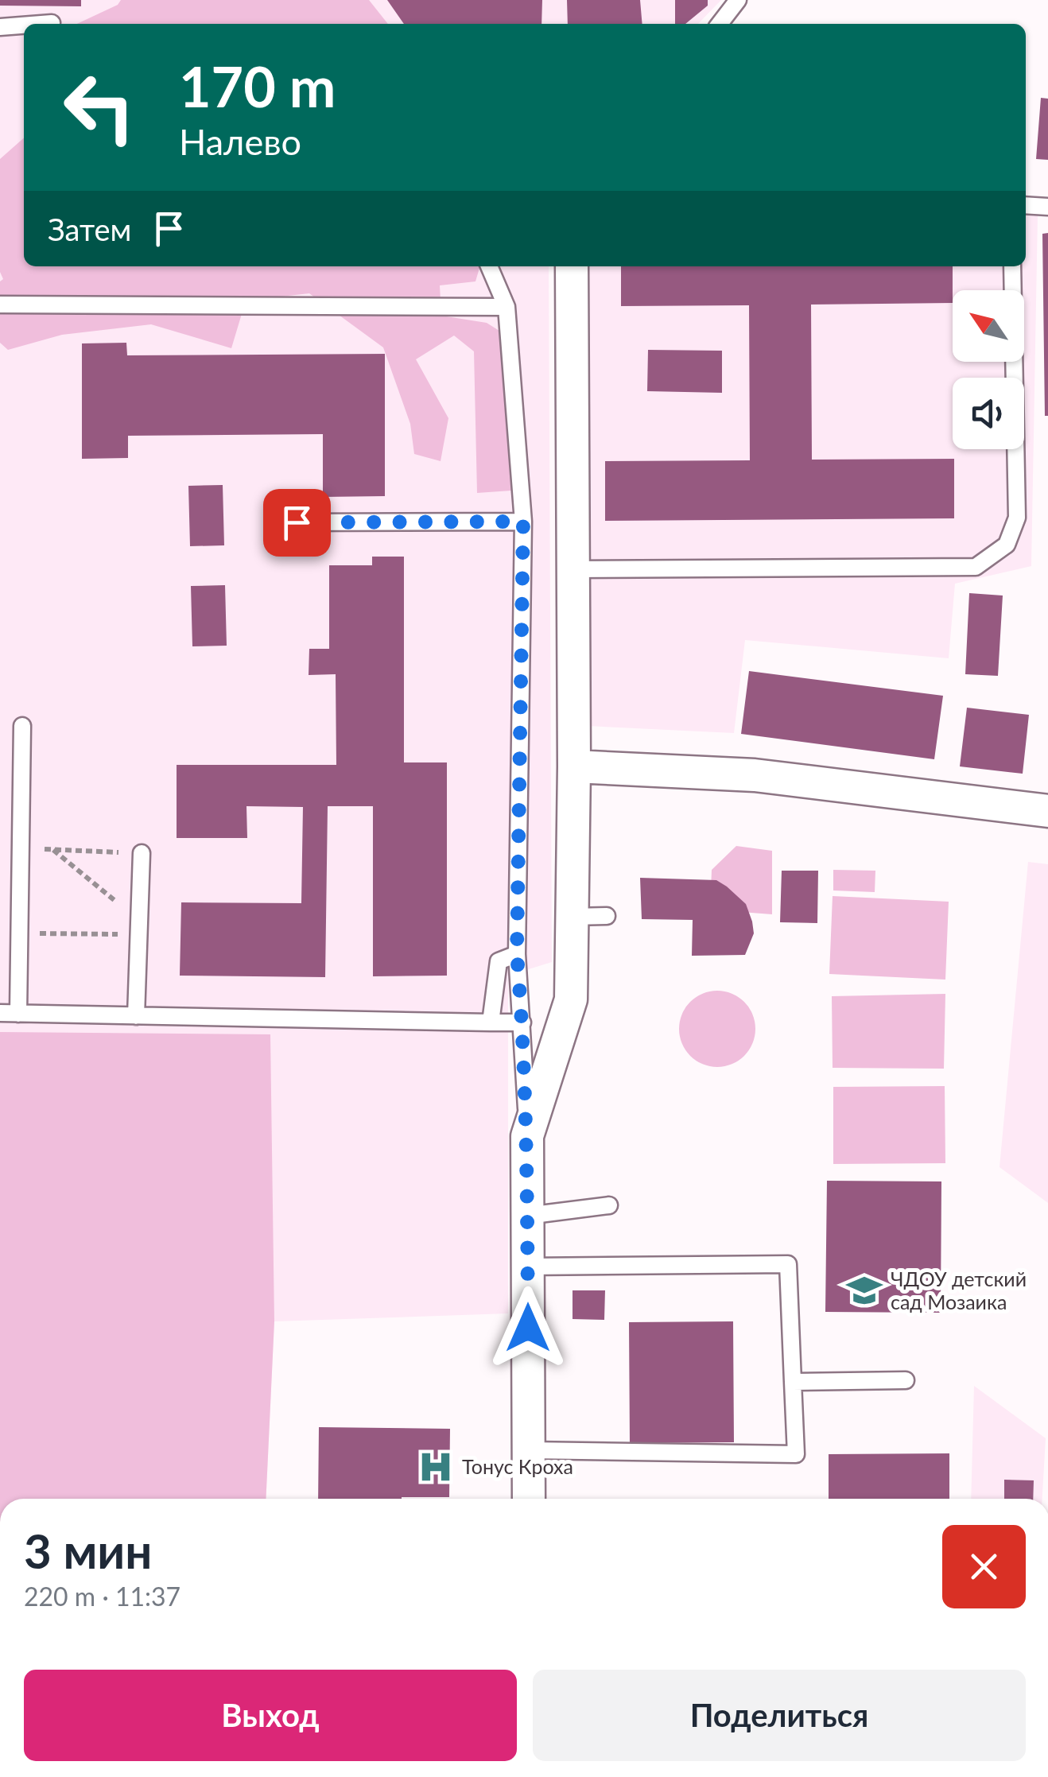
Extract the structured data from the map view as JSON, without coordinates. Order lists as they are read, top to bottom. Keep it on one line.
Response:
{"places":{"school or university":["ЧДОУ детский сад Мозаика"],"hospital":["Тонус Кроха"]},"north":"top left","page":{"turn":["170 m","Налево"],"then":"Затем","heading":["3 мин","220 m · 11:37"],"buttons":["Выход","Поделиться"]}}
